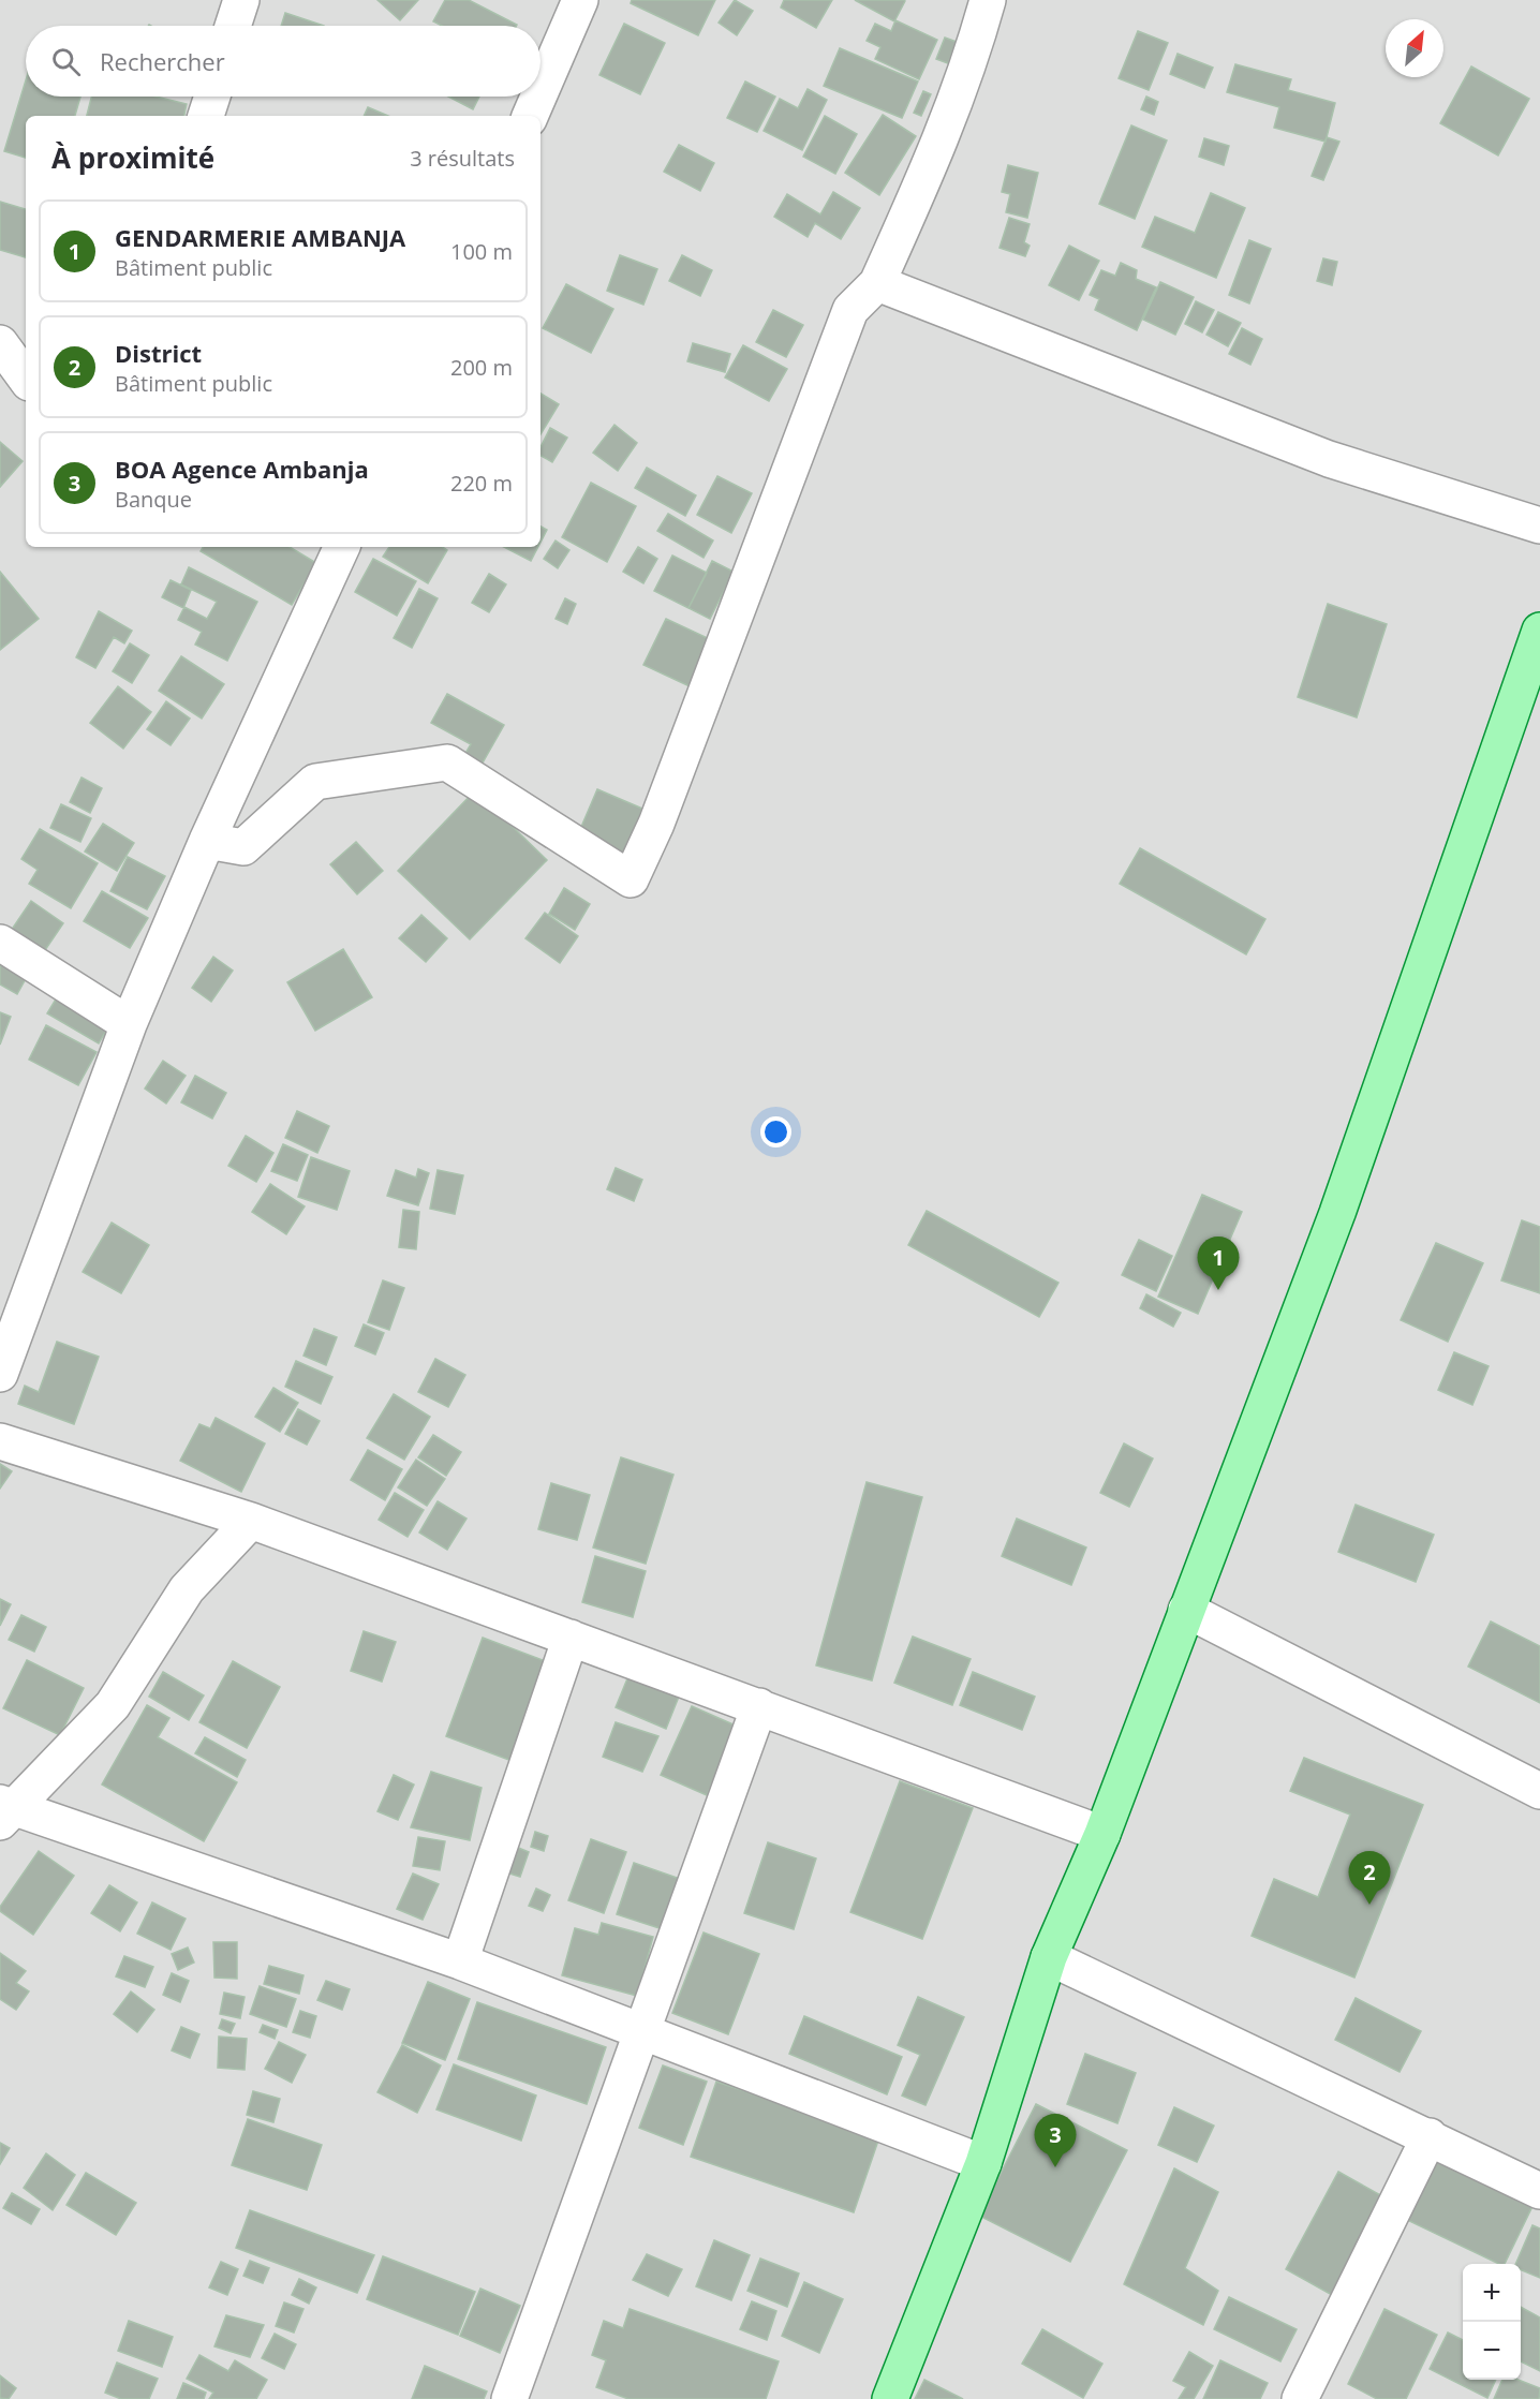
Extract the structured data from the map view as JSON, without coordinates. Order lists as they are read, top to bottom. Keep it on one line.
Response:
{"north":"top right","page":{"search":"Rechercher","heading":["À proximité","3 résultats"],"list":[{"mark":"1","name":"GENDARMERIE AMBANJA","note":"Bâtiment public","value":"100 m"},{"mark":"2","name":"District","note":"Bâtiment public","value":"200 m"},{"mark":"3","name":"BOA Agence Ambanja","note":"Banque","value":"220 m"}],"pins":["1","2","3"],"map_buttons":["+","−"]}}
